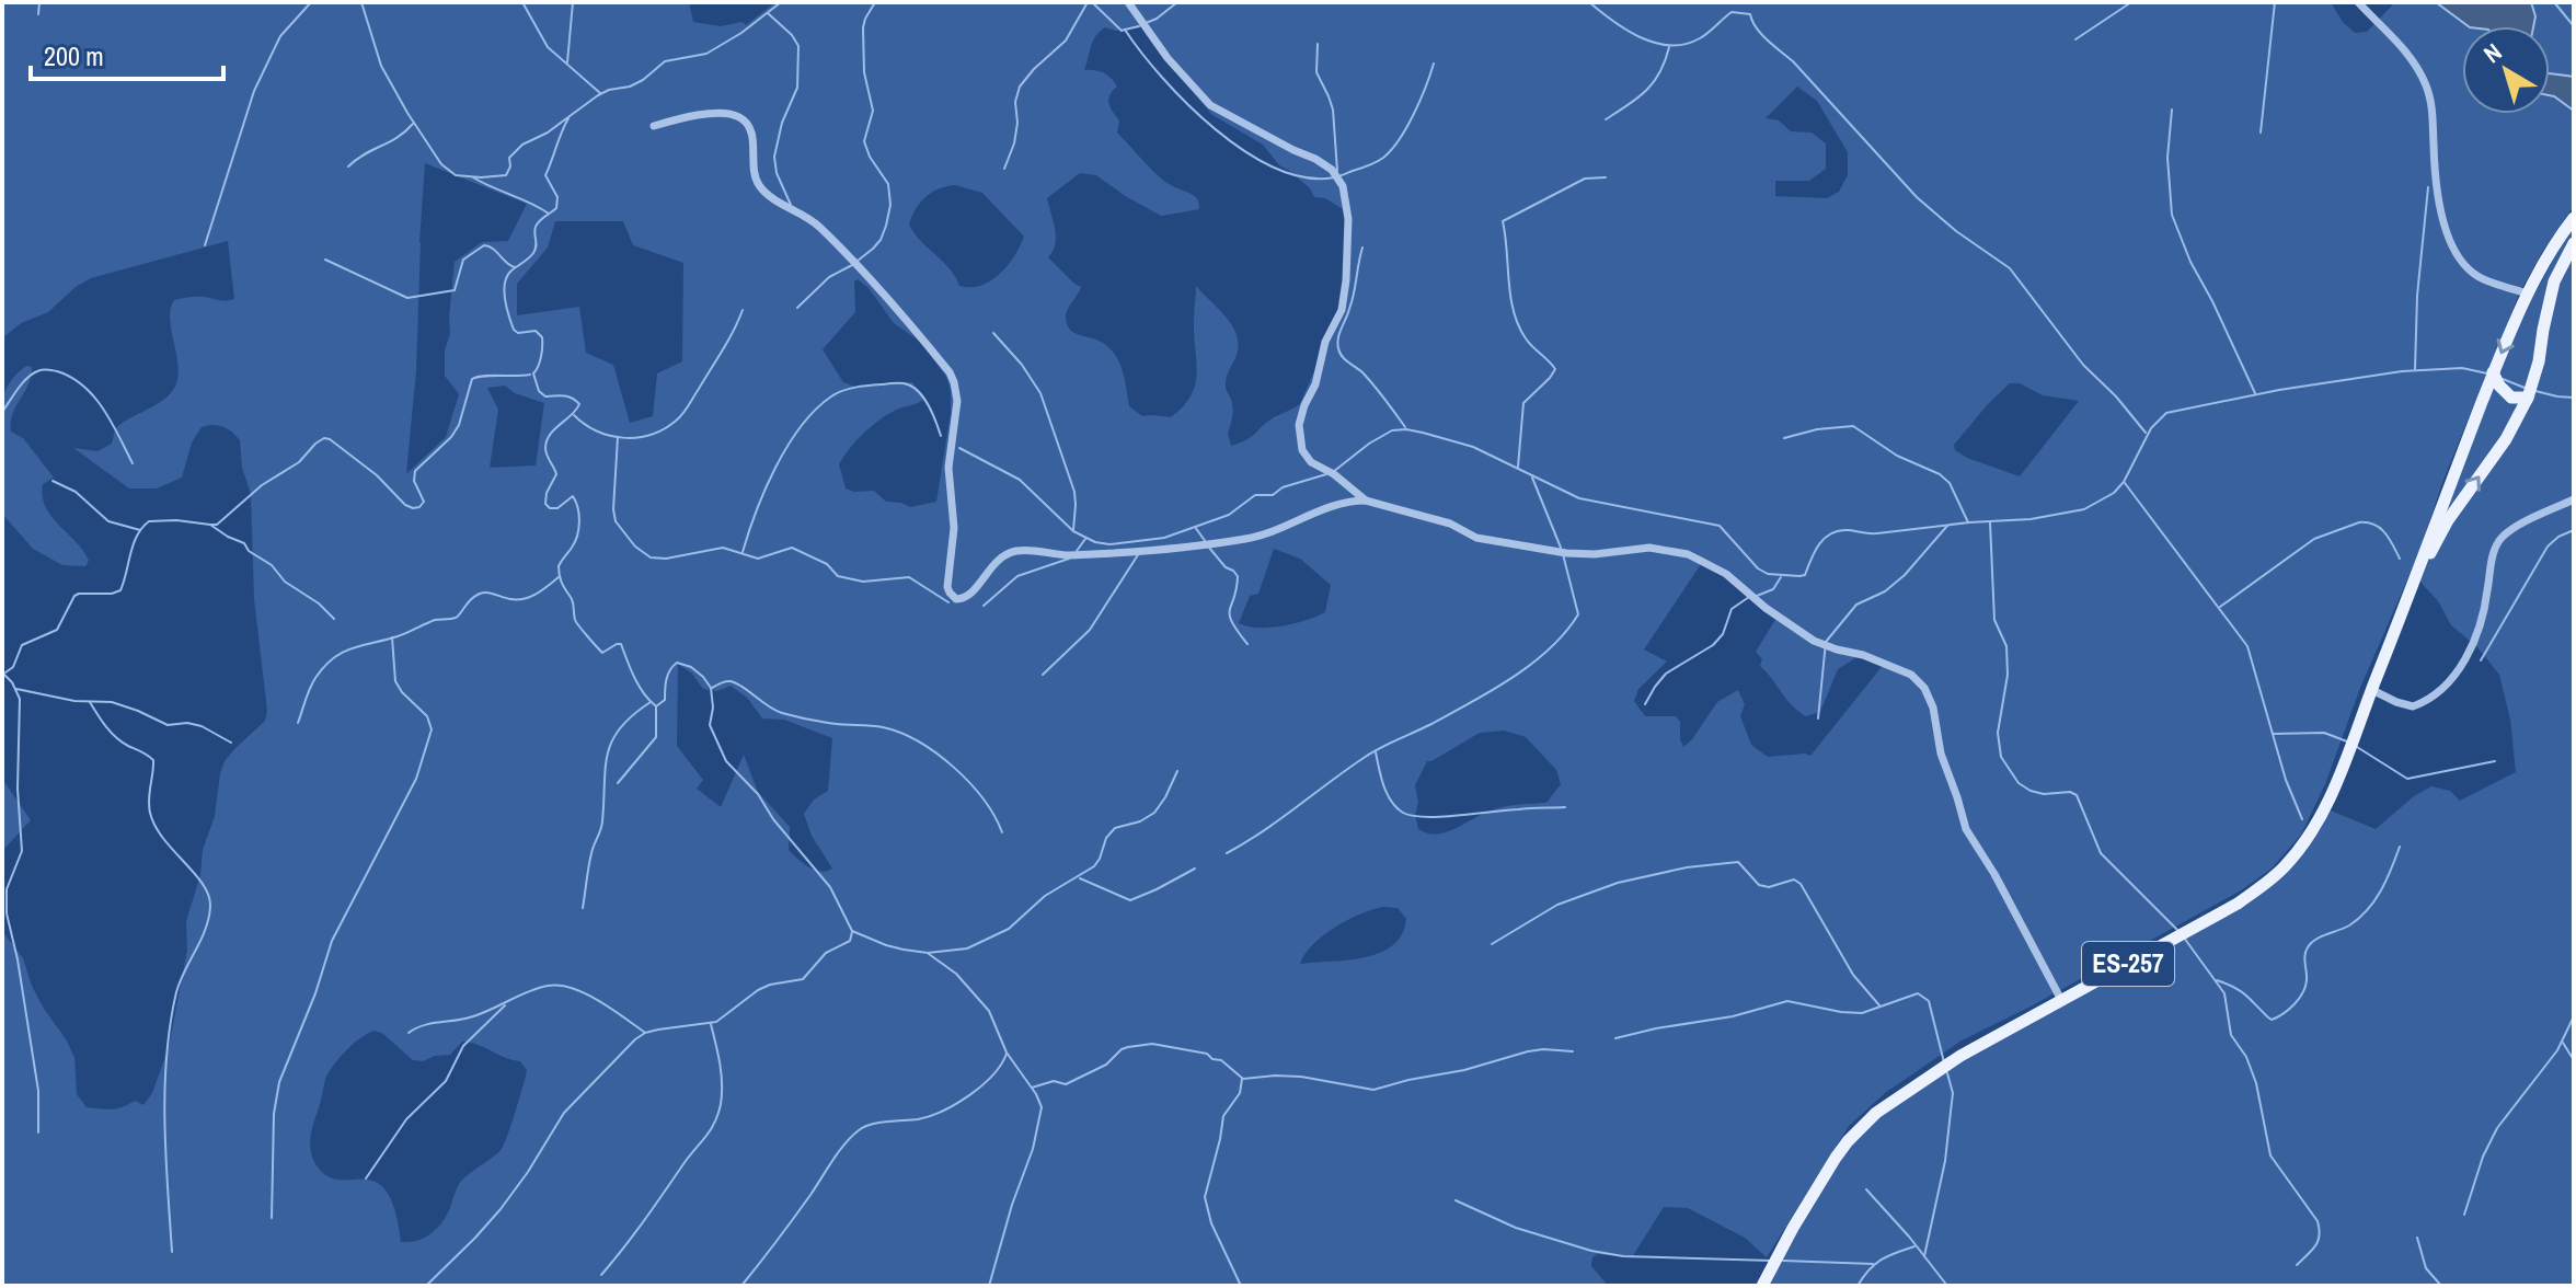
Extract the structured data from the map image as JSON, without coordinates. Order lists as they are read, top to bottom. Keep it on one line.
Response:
{"streets":{"main road":["ES-257"]},"scale_bar":"200 m","north":"top left"}
